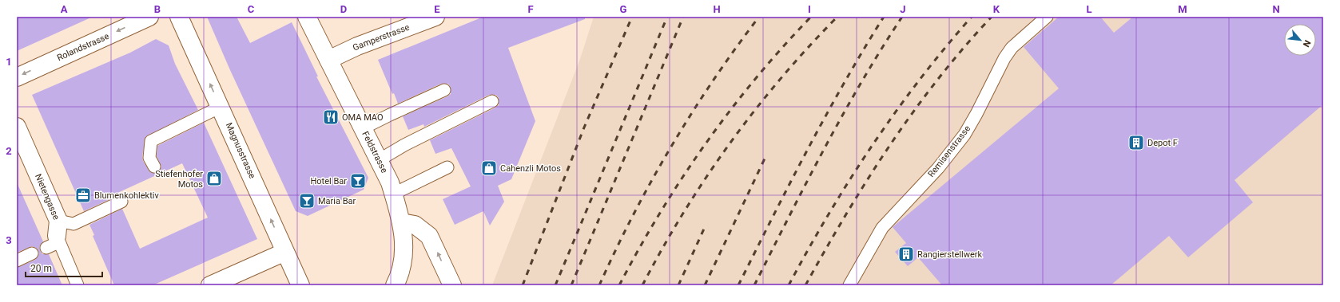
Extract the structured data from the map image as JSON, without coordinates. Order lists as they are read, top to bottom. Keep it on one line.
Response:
{"streets":{"street":["Gamperstrasse","Rolandstrasse","Magnusstrasse","Feldstrasse","Nietengasse"],"lane":["Remisenstrasse"]},"crossings":[["Gamperstrasse","Feldstrasse"]],"one_way":["Rolandstrasse","Magnusstrasse"],"places":{"restaurant":["OMA MAO"],"building":["Depot F","Rangierstellwerk"],"shop":["Cahenzli Motos","Stiefenhofer Motos"],"bar":["Hotel Bar","Maria Bar"],"office":["Blumenkohlektiv"]},"scale_bar":"20 m","north":"bottom right","grid":{"columns":["A","B","C","D","E","F","G","H","I","J","K","L","M","N"],"rows":["1","2","3"]}}
